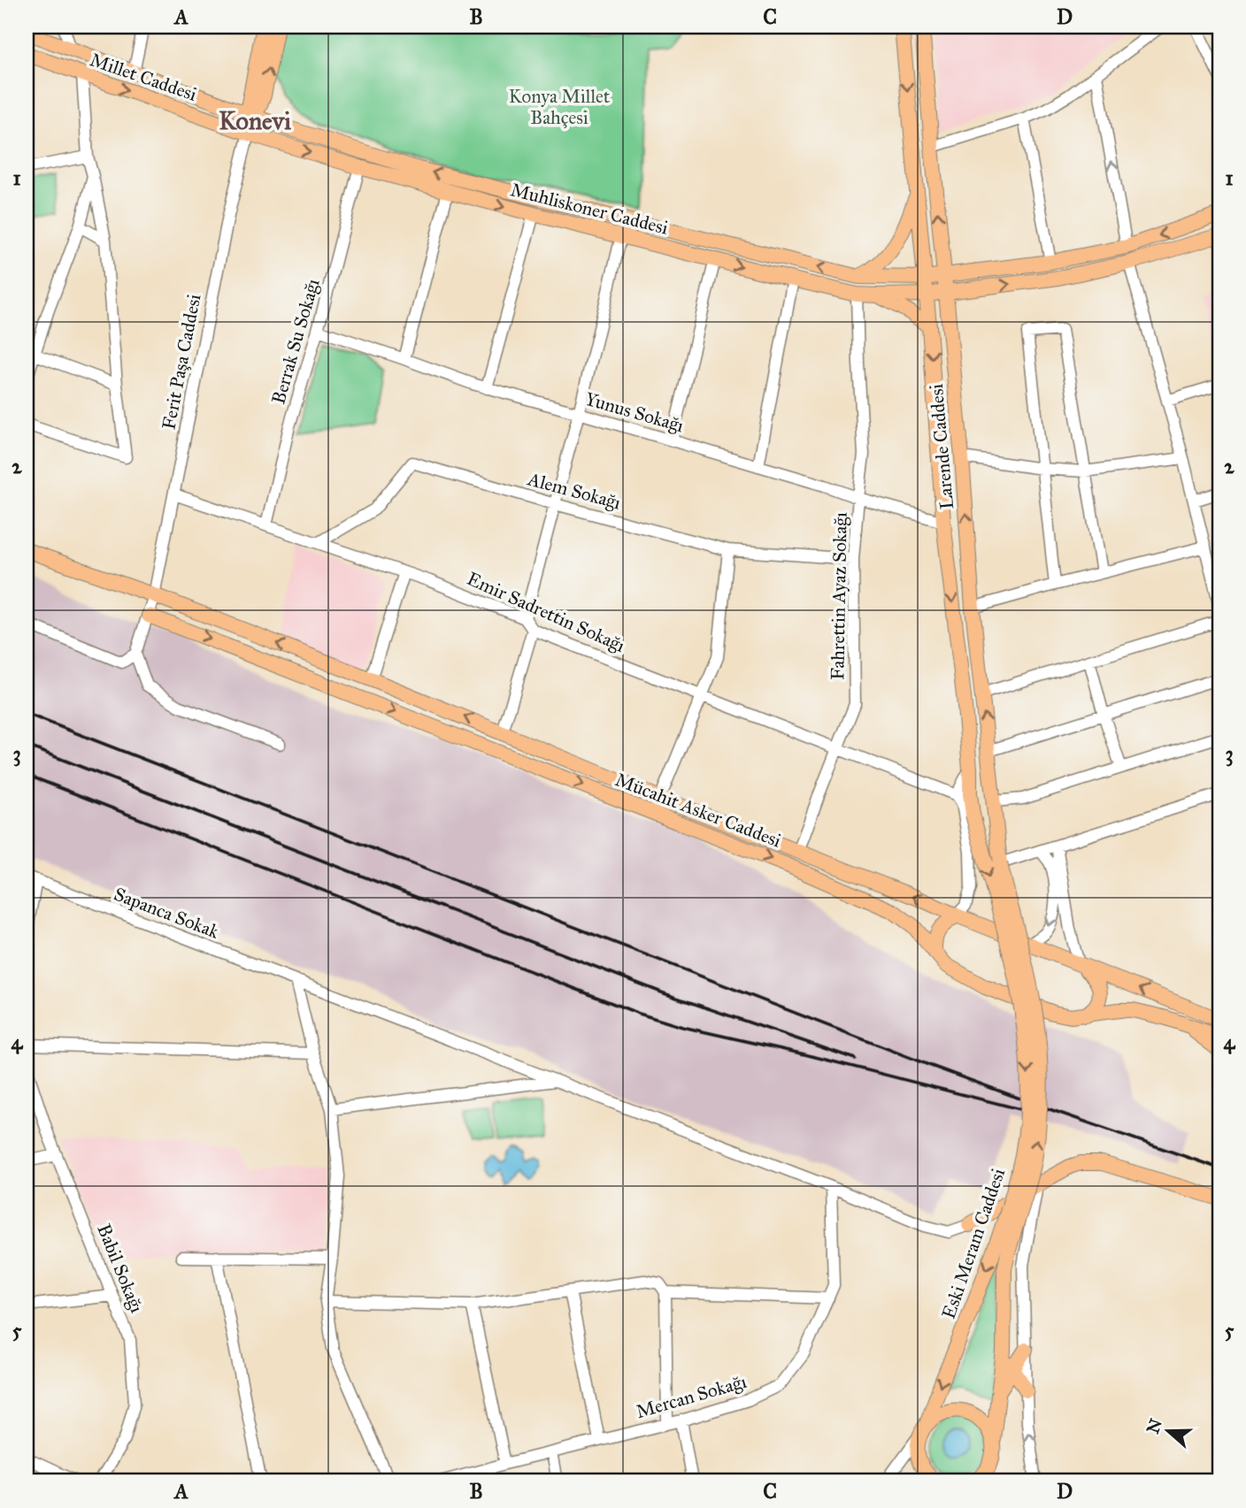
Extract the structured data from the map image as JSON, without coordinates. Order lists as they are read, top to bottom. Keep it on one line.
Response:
{"streets":{"main road":["Millet Caddesi","Muhliskoner Caddesi","Ferit Paşa Caddesi","Larende Caddesi","Mücahit Asker Caddesi","Eski Meram Caddesi"],"street":["Berrak Su Sokağı","Yunus Sokağı","Alem Sokağı","Fahrettin Ayaz Sokağı","Emir Sadrettin Sokağı","Sapanca Sokak","Babil Sokağı","Mercan Sokağı"]},"crossings":[["Millet Caddesi","Muhliskoner Caddesi"],["Millet Caddesi","Ferit Paşa Caddesi"],["Muhliskoner Caddesi","Berrak Su Sokağı"],["Muhliskoner Caddesi","Ferit Paşa Caddesi"],["Muhliskoner Caddesi","Larende Caddesi"],["Muhliskoner Caddesi","Fahrettin Ayaz Sokağı"],["Berrak Su Sokağı","Yunus Sokağı"],["Berrak Su Sokağı","Emir Sadrettin Sokağı"],["Ferit Paşa Caddesi","Emir Sadrettin Sokağı"],["Ferit Paşa Caddesi","Mücahit Asker Caddesi"],["Yunus Sokağı","Larende Caddesi"],["Yunus Sokağı","Fahrettin Ayaz Sokağı"],["Larende Caddesi","Emir Sadrettin Sokağı"],["Larende Caddesi","Eski Meram Caddesi"],["Alem Sokağı","Fahrettin Ayaz Sokağı"],["Alem Sokağı","Emir Sadrettin Sokağı"],["Fahrettin Ayaz Sokağı","Emir Sadrettin Sokağı"],["Fahrettin Ayaz Sokağı","Mücahit Asker Caddesi"],["Sapanca Sokak","Mercan Sokağı"]],"districts":["Konevi"],"parks":["Konya Millet Bahçesi"],"north":"left","grid":{"columns":["A","B","C","D"],"rows":["1","2","3","4","5"]}}
